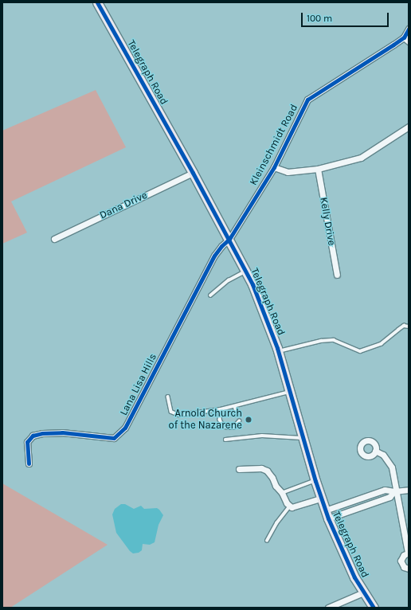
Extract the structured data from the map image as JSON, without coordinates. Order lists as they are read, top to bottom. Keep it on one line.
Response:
{"streets":{"main road":["Telegraph Road"],"street":["Kleinschmidt Road","Dana Drive","Kelly Drive","Lana Lisa Hills"]},"crossings":[["Telegraph Road","Kleinschmidt Road"],["Telegraph Road","Dana Drive"],["Telegraph Road","Lana Lisa Hills"],["Kleinschmidt Road","Lana Lisa Hills"]],"places":["Arnold Church of the Nazarene"],"scale_bar":"100 m"}
